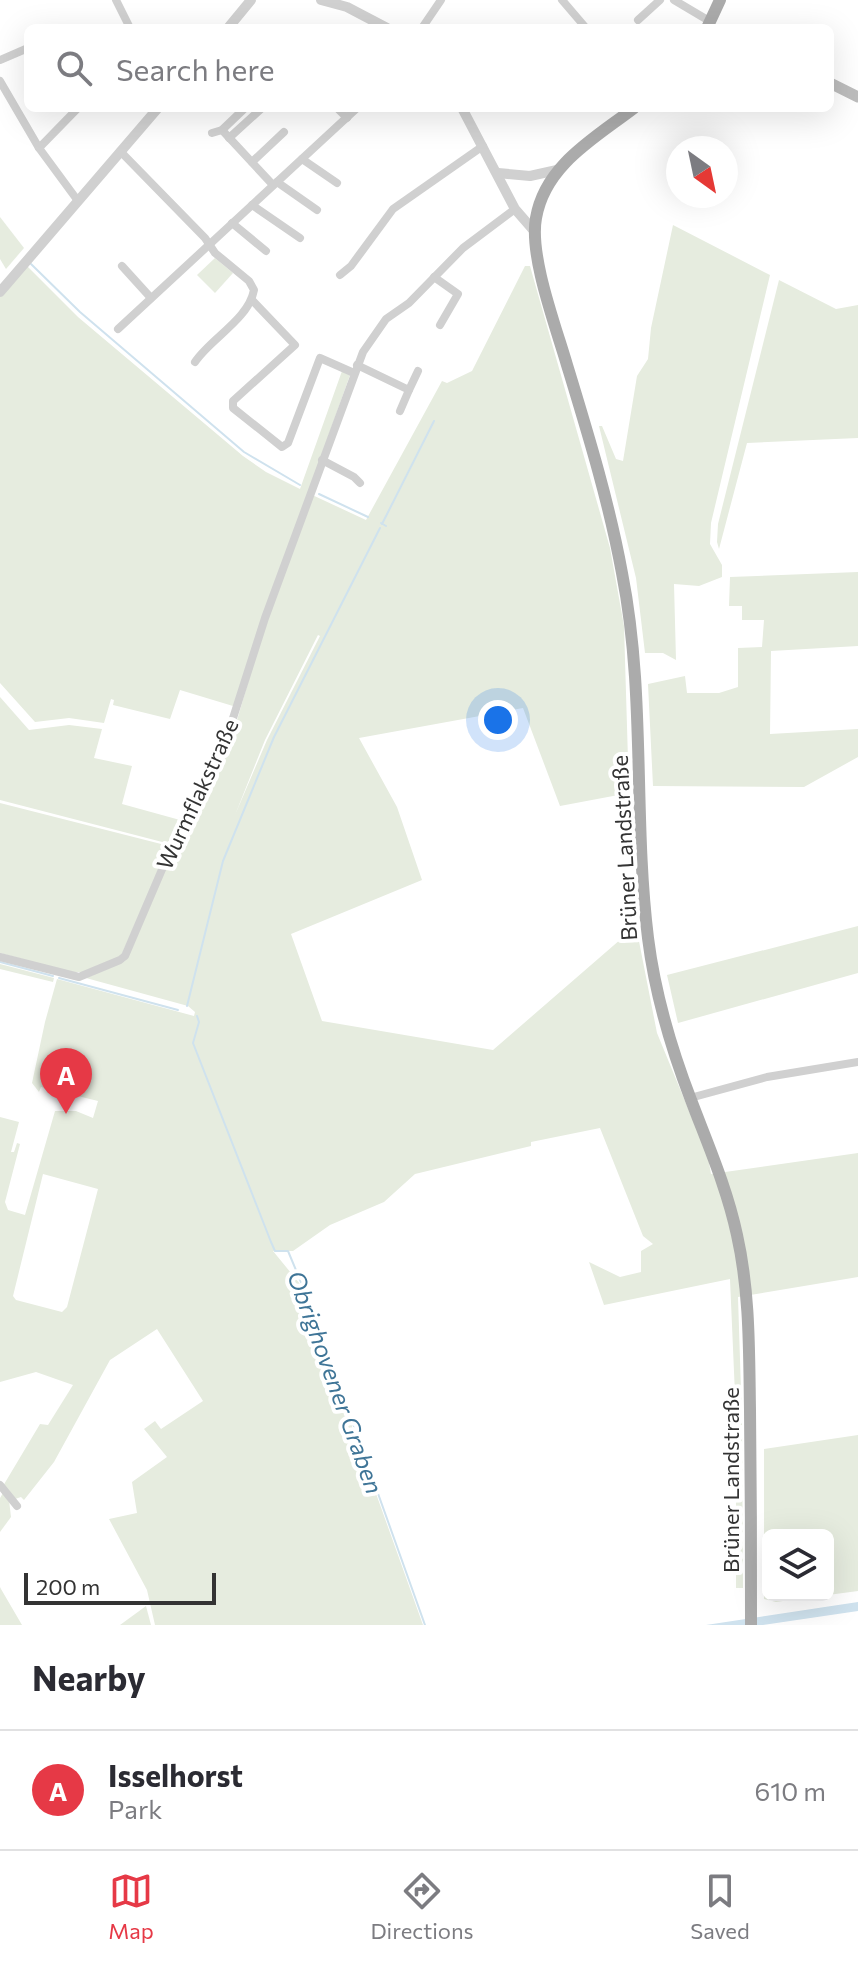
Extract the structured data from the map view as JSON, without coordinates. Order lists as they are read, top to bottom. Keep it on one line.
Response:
{"streets":{"main road":["Brüner Landstraße"],"street":["Wurmflakstraße"]},"water":["Obrighovener Graben"],"scale_bar":"200 m","north":"bottom right","page":{"search":"Search here","pins":"A","scale":"200 m","heading":"Nearby","list":[{"mark":"A","name":"Isselhorst","note":"Park","value":"610 m"}],"nav":["Map","Directions","Saved"]}}
